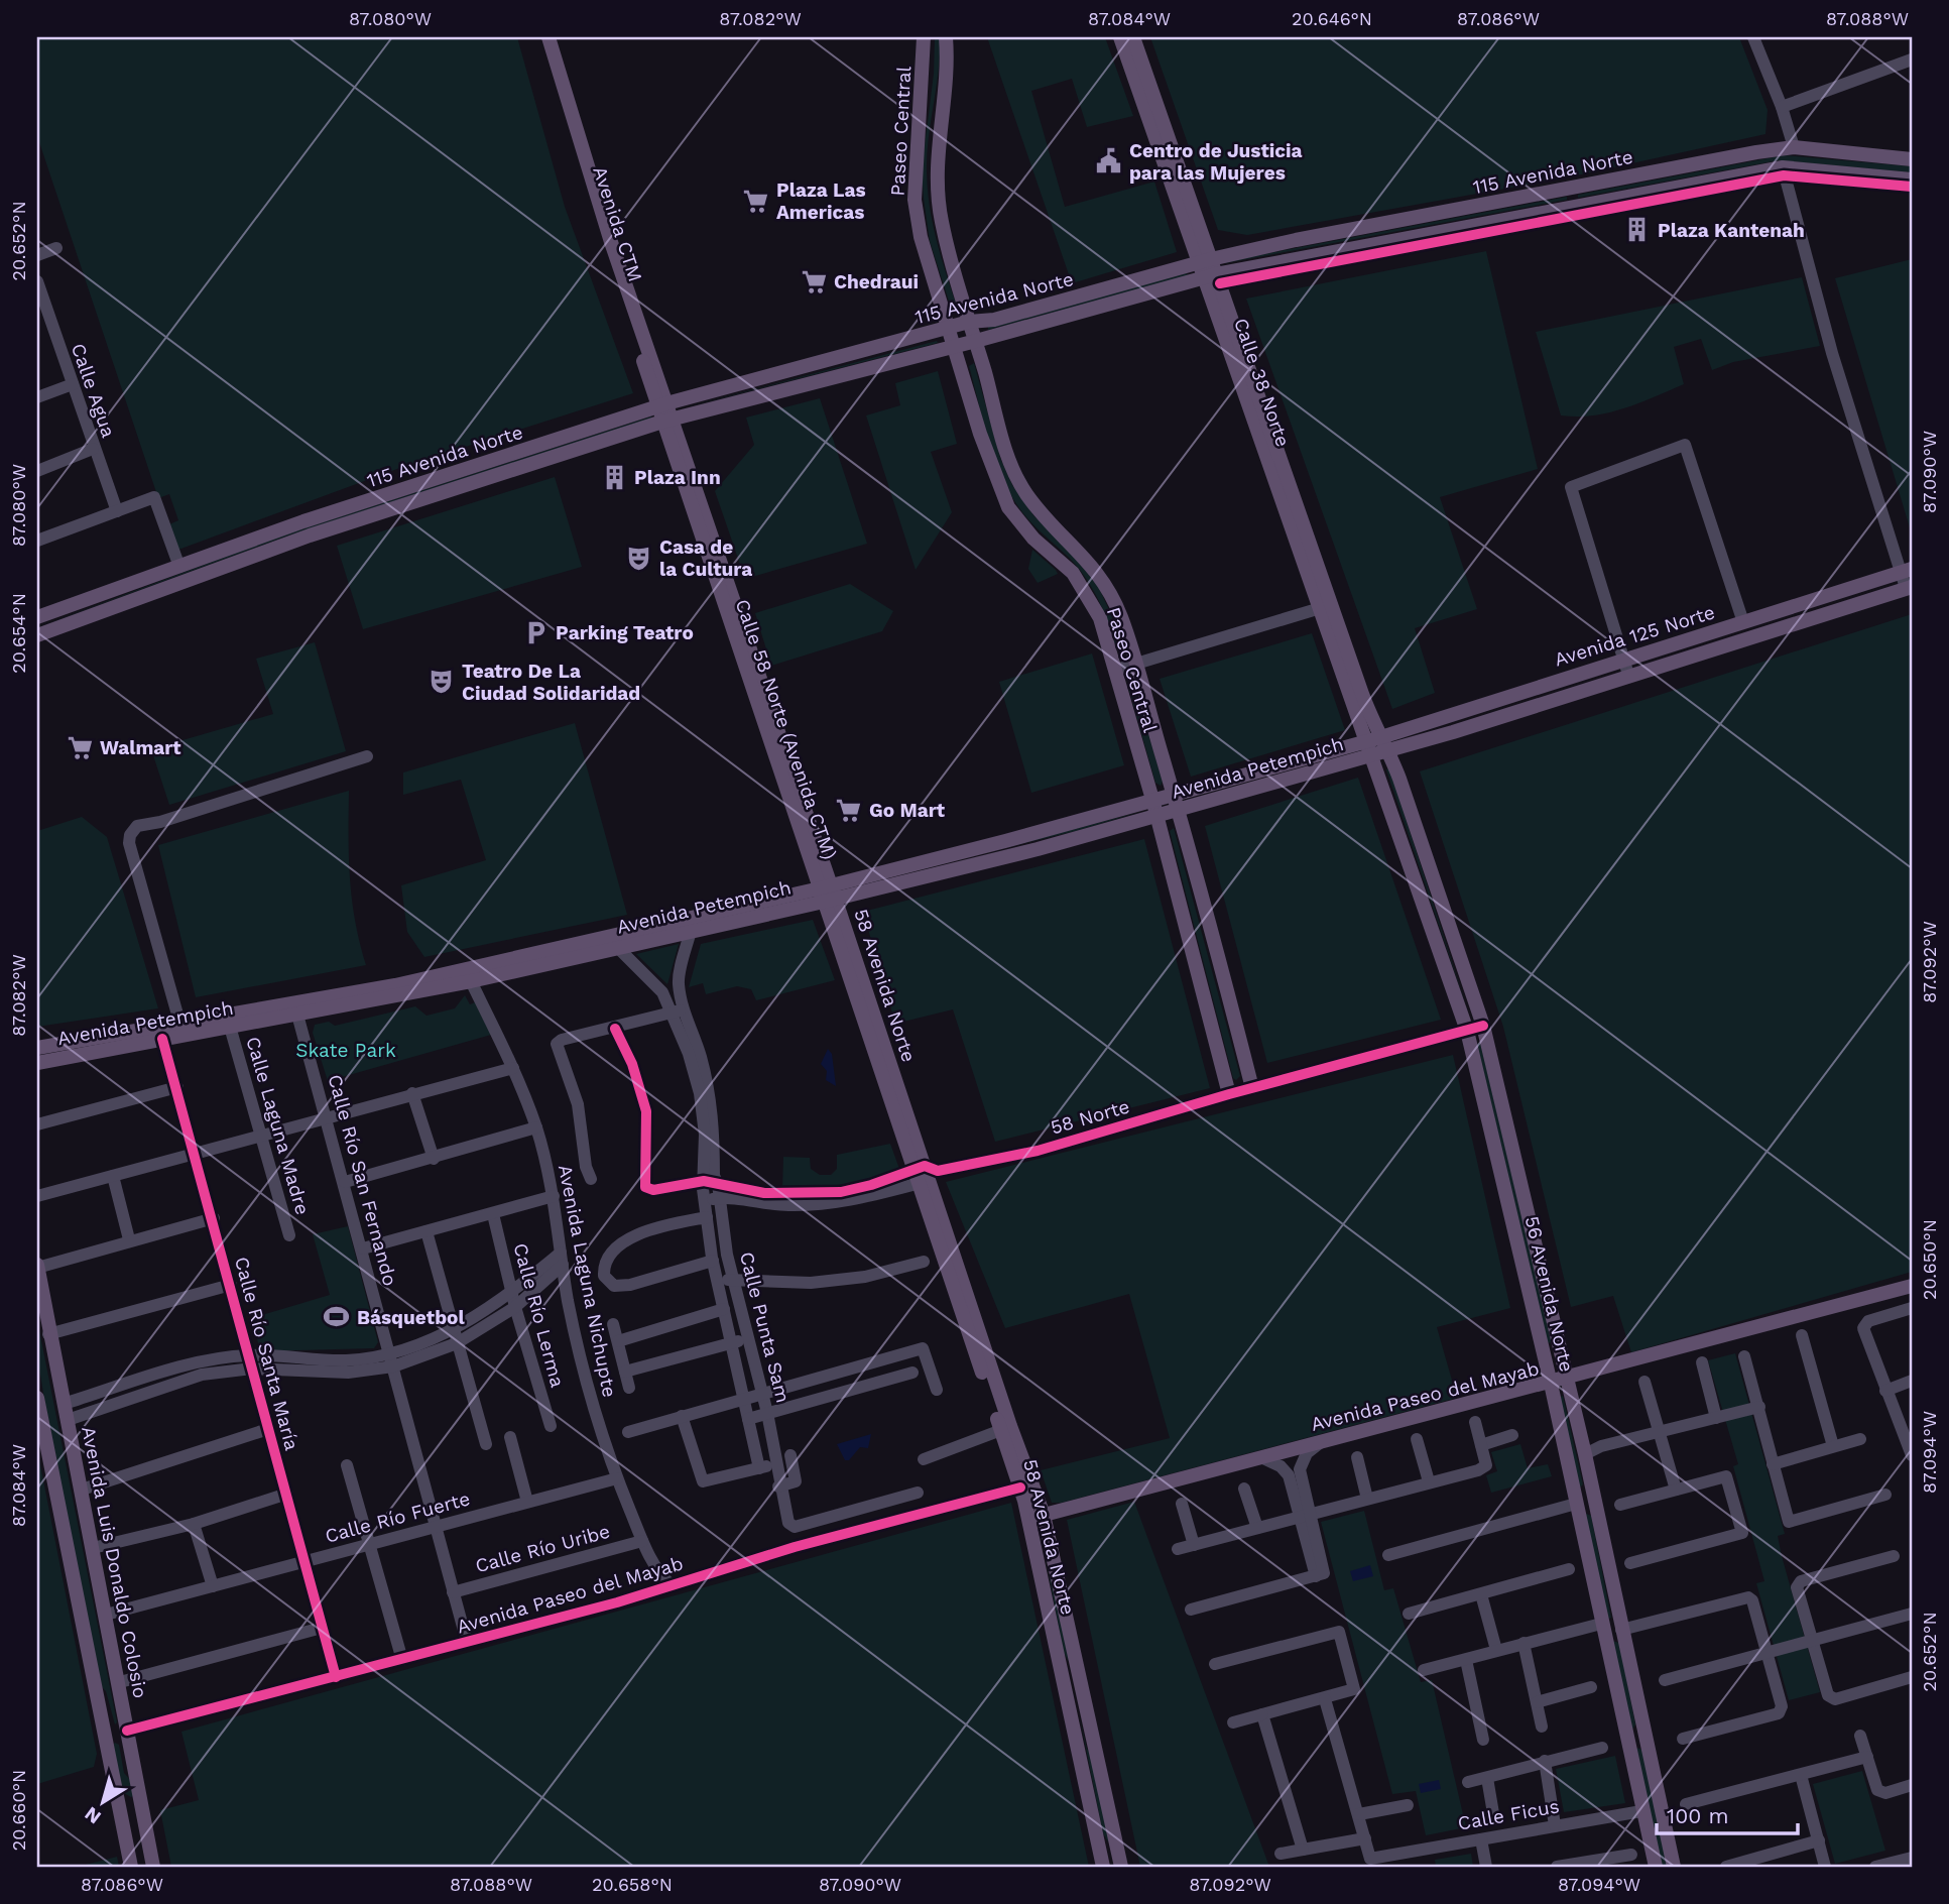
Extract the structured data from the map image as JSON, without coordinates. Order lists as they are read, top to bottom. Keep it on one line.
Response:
{"streets":{"main road":["Paseo Central","115 Avenida Norte","Avenida CTM","Calle 38 Norte","Avenida 125 Norte","Calle 58 Norte (Avenida CTM)","Avenida Petempich","58 Avenida Norte","56 Avenida Norte","Avenida Paseo del Mayab","Avenida Luis Donaldo Colosio"],"street":["Calle Agua","58 Norte","Calle Laguna Madre","Calle Río San Fernando","Avenida Laguna Nichupte","Calle Río Lerma","Calle Punta Sam","Calle Río Santa María","Calle Río Fuerte","Calle Río Uribe","Calle Ficus"]},"crossings":[["Paseo Central","115 Avenida Norte"],["Paseo Central","Avenida Petempich"],["Paseo Central","58 Norte"],["115 Avenida Norte","Avenida CTM"],["115 Avenida Norte","Calle 38 Norte"],["115 Avenida Norte","Calle 58 Norte (Avenida CTM)"],["Avenida CTM","Calle 58 Norte (Avenida CTM)"],["Calle 38 Norte","Avenida 125 Norte"],["Calle 38 Norte","Avenida Petempich"],["Calle 38 Norte","56 Avenida Norte"],["Avenida 125 Norte","Avenida Petempich"],["Avenida 125 Norte","56 Avenida Norte"],["Calle 58 Norte (Avenida CTM)","Avenida Petempich"],["Calle 58 Norte (Avenida CTM)","58 Avenida Norte"],["Avenida Petempich","58 Avenida Norte"],["Avenida Petempich","Calle Laguna Madre"],["Avenida Petempich","Calle Río San Fernando"],["Avenida Petempich","Avenida Laguna Nichupte"],["Avenida Petempich","56 Avenida Norte"],["Avenida Petempich","Calle Punta Sam"],["Avenida Petempich","Calle Río Santa María"],["58 Avenida Norte","58 Norte"],["58 Avenida Norte","Avenida Paseo del Mayab"],["58 Norte","56 Avenida Norte"],["58 Norte","Calle Punta Sam"],["Calle Río San Fernando","Avenida Paseo del Mayab"],["Calle Río San Fernando","Calle Río Fuerte"],["Calle Río San Fernando","Calle Río Uribe"],["Avenida Laguna Nichupte","Avenida Paseo del Mayab"],["Avenida Laguna Nichupte","Calle Río Fuerte"],["Avenida Laguna Nichupte","Calle Río Uribe"],["56 Avenida Norte","Avenida Paseo del Mayab"],["56 Avenida Norte","Calle Ficus"],["Calle Río Santa María","Avenida Paseo del Mayab"],["Calle Río Santa María","Calle Río Fuerte"],["Avenida Paseo del Mayab","Avenida Luis Donaldo Colosio"],["Calle Río Fuerte","Avenida Luis Donaldo Colosio"]],"parks":["Skate Park"],"places":{"public building":["Centro de Justicia para las Mujeres"],"supermarket":["Plaza Las Americas","Chedraui","Walmart","Go Mart"],"building":["Plaza Kantenah","Plaza Inn"],"theatre":["Casa de la Cultura","Teatro De La Ciudad Solidaridad"],"parking":["Parking Teatro"],"sports":["Básquetbol"]},"scale_bar":"100 m","north":"bottom left","coordinates":["87.080°W","87.082°W","87.084°W","20.646°N","87.086°W","87.088°W","20.652°N","87.090°W","20.654°N","87.092°W","20.650°N","87.094°W","20.660°N","20.658°N"]}
